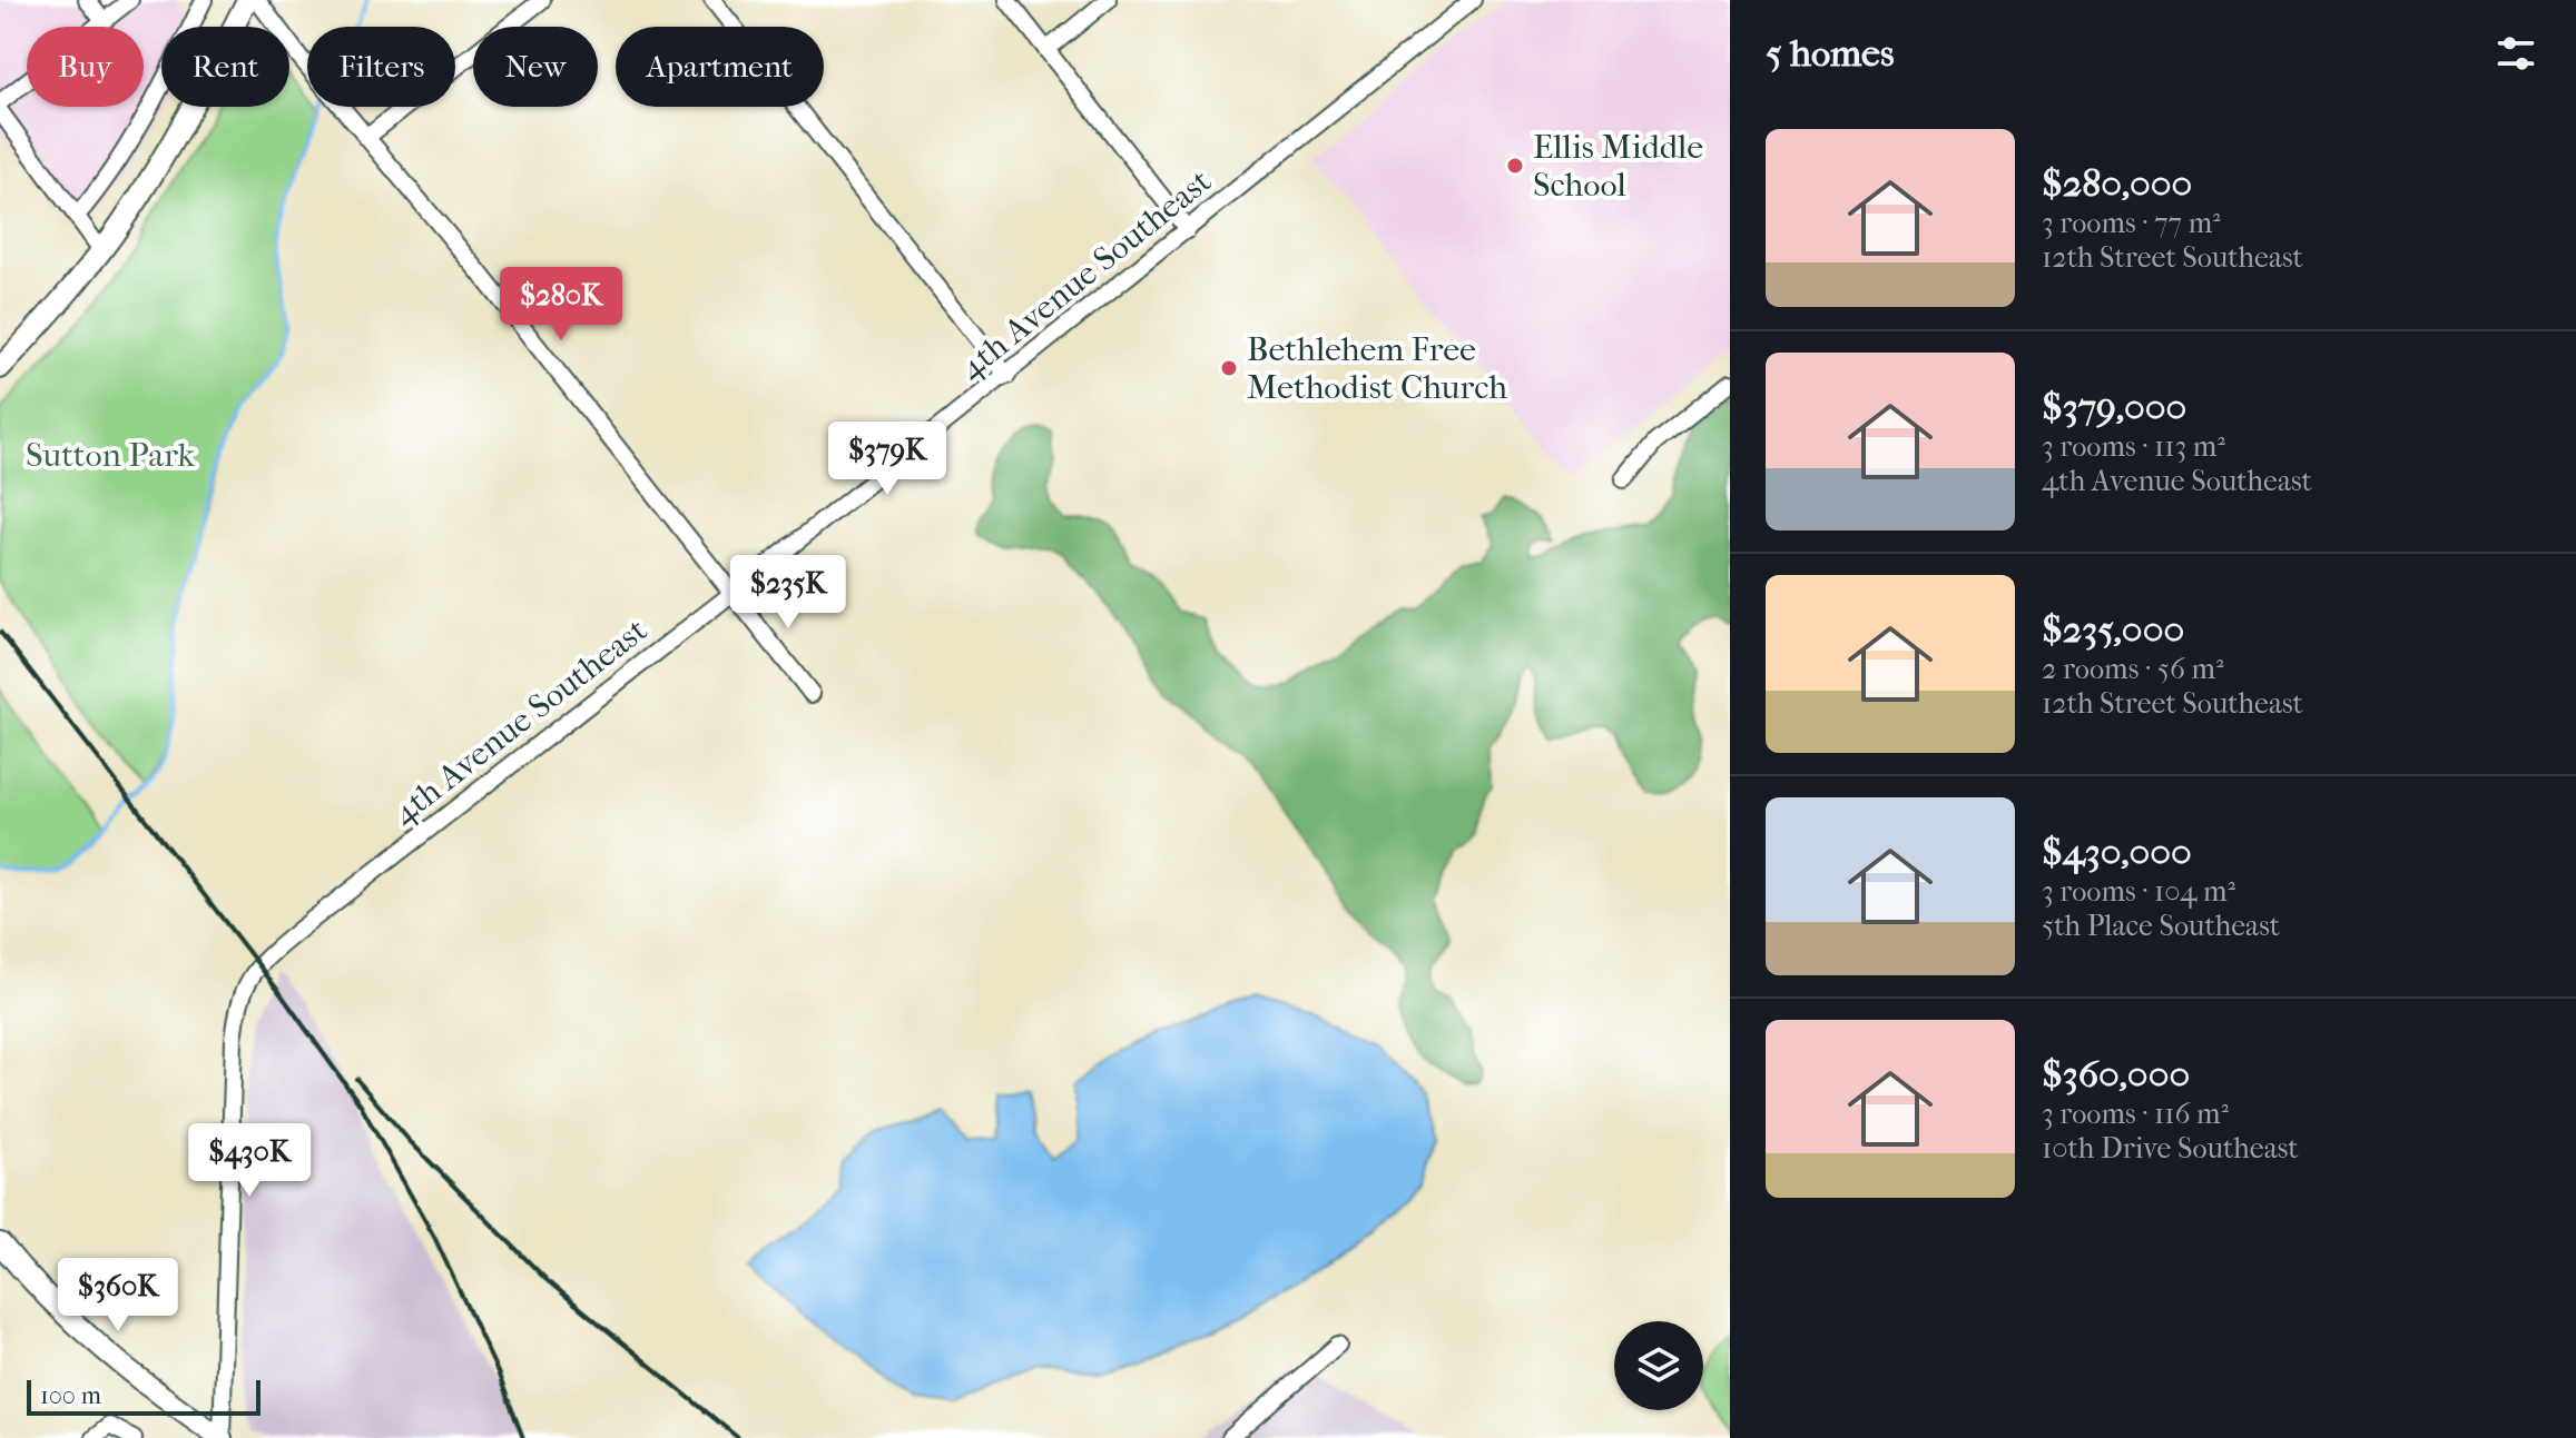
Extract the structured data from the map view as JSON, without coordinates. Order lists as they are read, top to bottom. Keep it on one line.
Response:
{"streets":{"street":["4th Avenue Southeast"]},"parks":["Sutton Park"],"places":["Ellis Middle School","Bethlehem Free Methodist Church"],"scale_bar":"100 m","page":{"heading":"5 homes","chip":["Buy","Rent","Filters","New","Apartment"],"list":[{"name":"$280,000","note":"3 rooms · 77 m² · 12th Street Southeast"},{"name":"$379,000","note":"3 rooms · 113 m² · 4th Avenue Southeast"},{"name":"$235,000","note":"2 rooms · 56 m² · 12th Street Southeast"},{"name":"$430,000","note":"3 rooms · 104 m² · 5th Place Southeast"},{"name":"$360,000","note":"3 rooms · 116 m² · 10th Drive Southeast"}],"price":["$280K","$379K","$235K","$430K","$360K"],"scale":"100 m"}}
